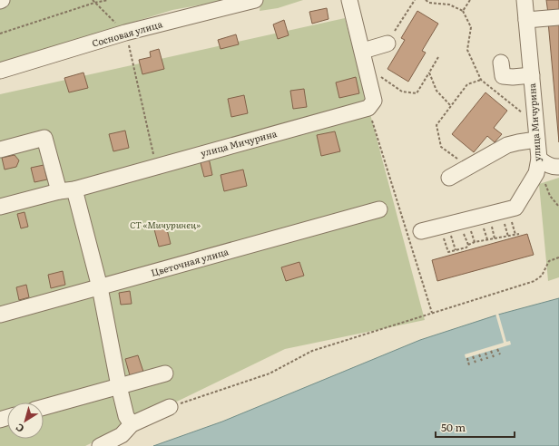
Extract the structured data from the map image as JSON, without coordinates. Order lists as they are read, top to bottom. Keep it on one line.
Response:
{"streets":{"street":["Сосновая улица","улица Мичурина","Цветочная улица"]},"parks":["СТ «Мичуринец»"],"scale_bar":"50 m","north":"bottom left"}
